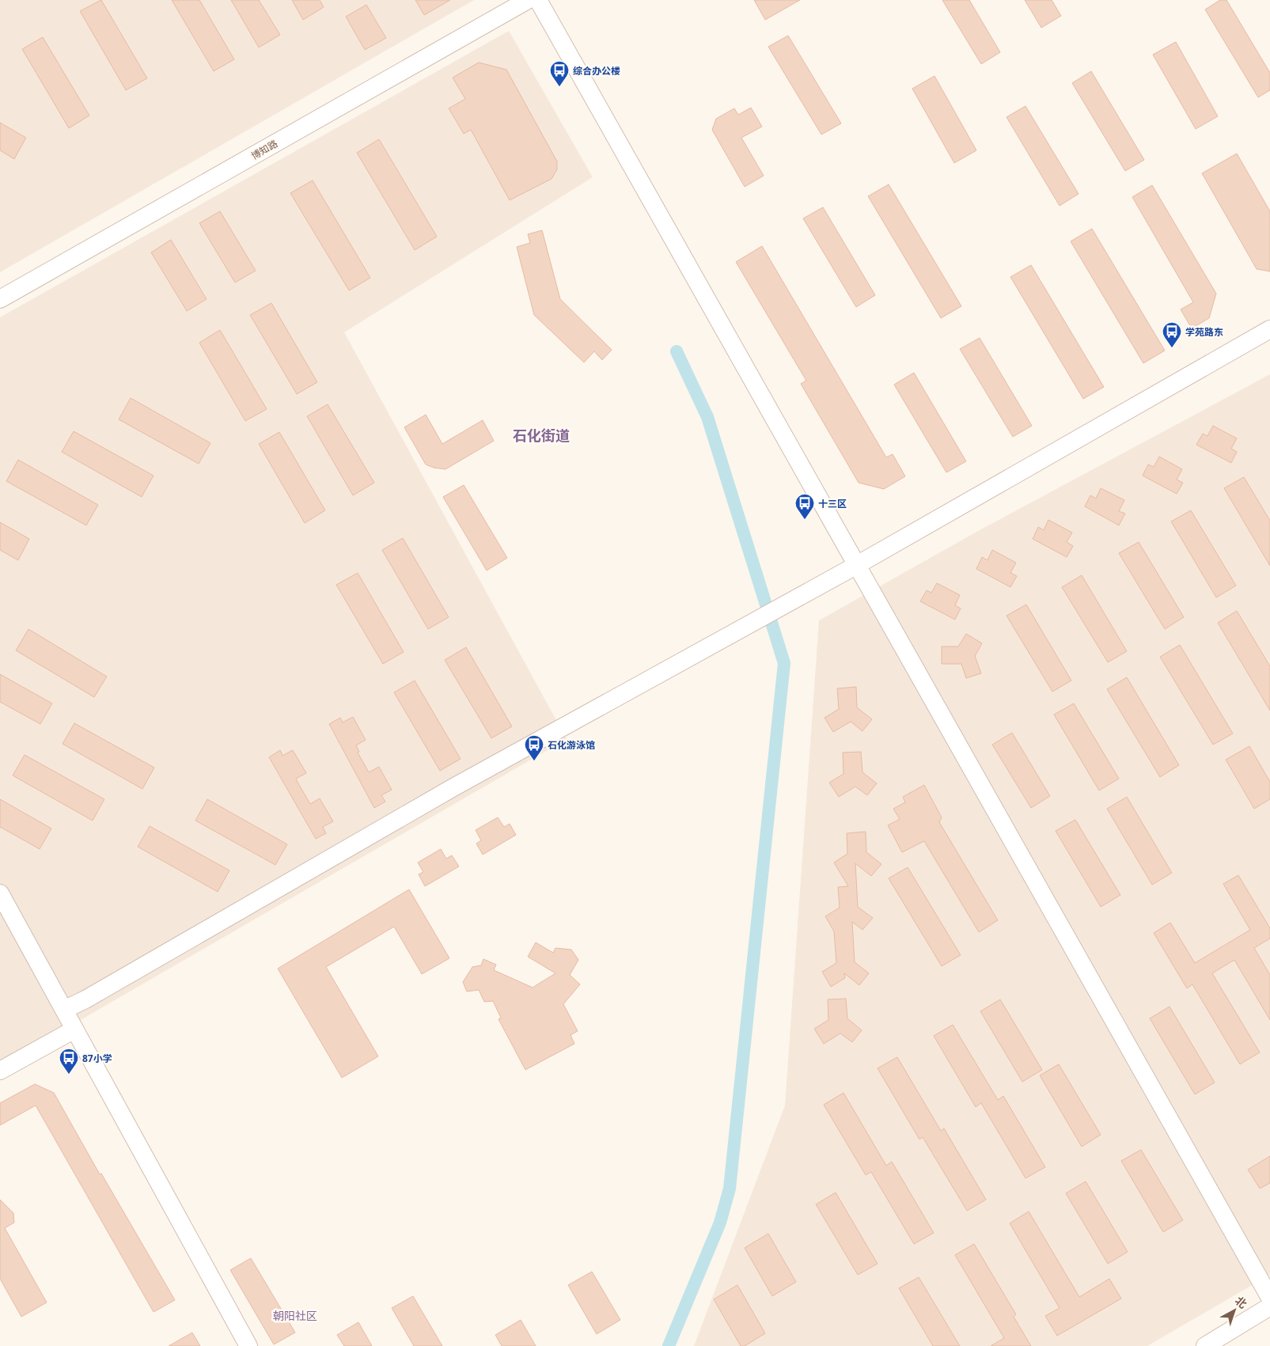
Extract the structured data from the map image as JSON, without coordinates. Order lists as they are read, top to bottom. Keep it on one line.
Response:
{"streets":{"street":["博知路"]},"districts":["石化街道","朝阳社区"],"places":{"bus stop":["综合办公楼","学苑路东","十三区","石化游泳馆","87小学"]},"north":"top right"}
